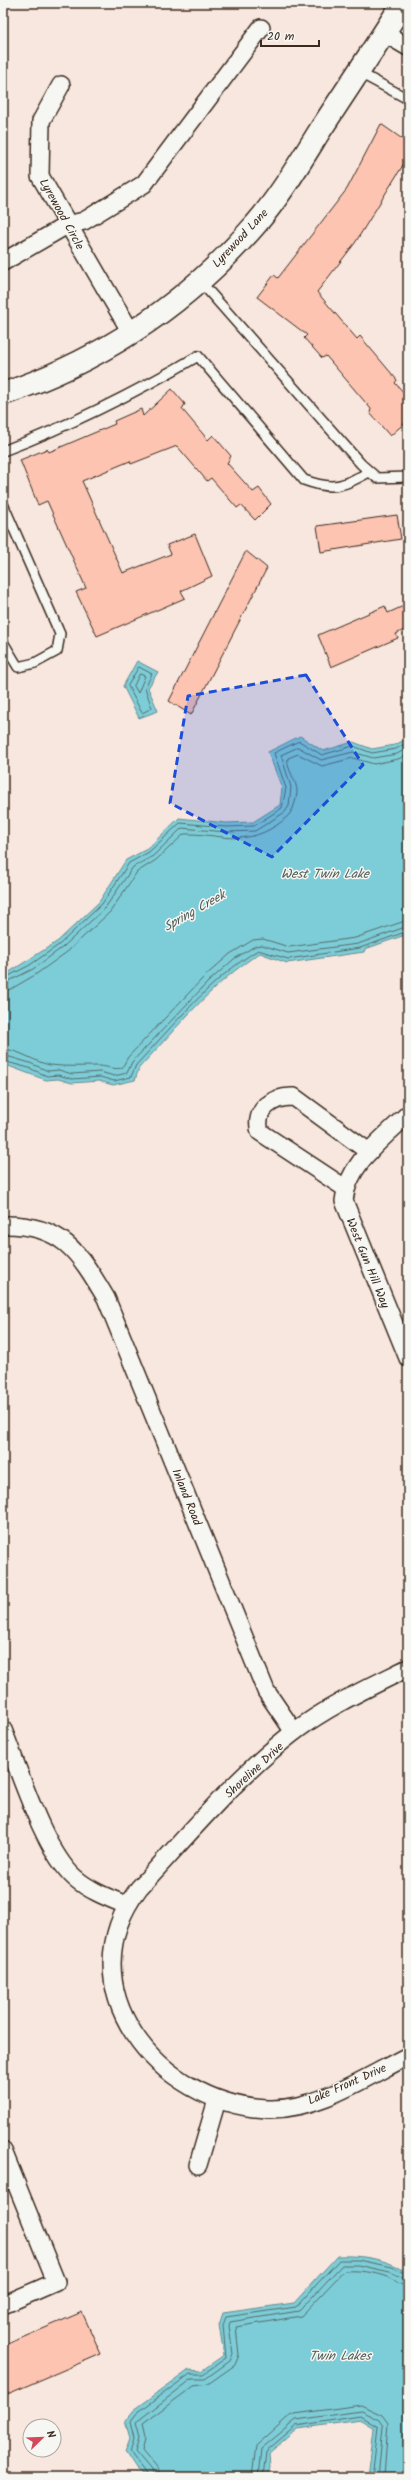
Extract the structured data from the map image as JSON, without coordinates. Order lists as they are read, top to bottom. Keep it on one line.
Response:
{"streets":{"street":["Lyrewood Circle","Lyrewood Lane","West Gun Hill Way","Inland Road","Shoreline Drive","Lake Front Drive"]},"crossings":[["Lyrewood Circle","Lyrewood Lane"],["Inland Road","Shoreline Drive"],["Shoreline Drive","Lake Front Drive"]],"water":["West Twin Lake","Spring Creek","Twin Lakes"],"scale_bar":"20 m","north":"top right"}
